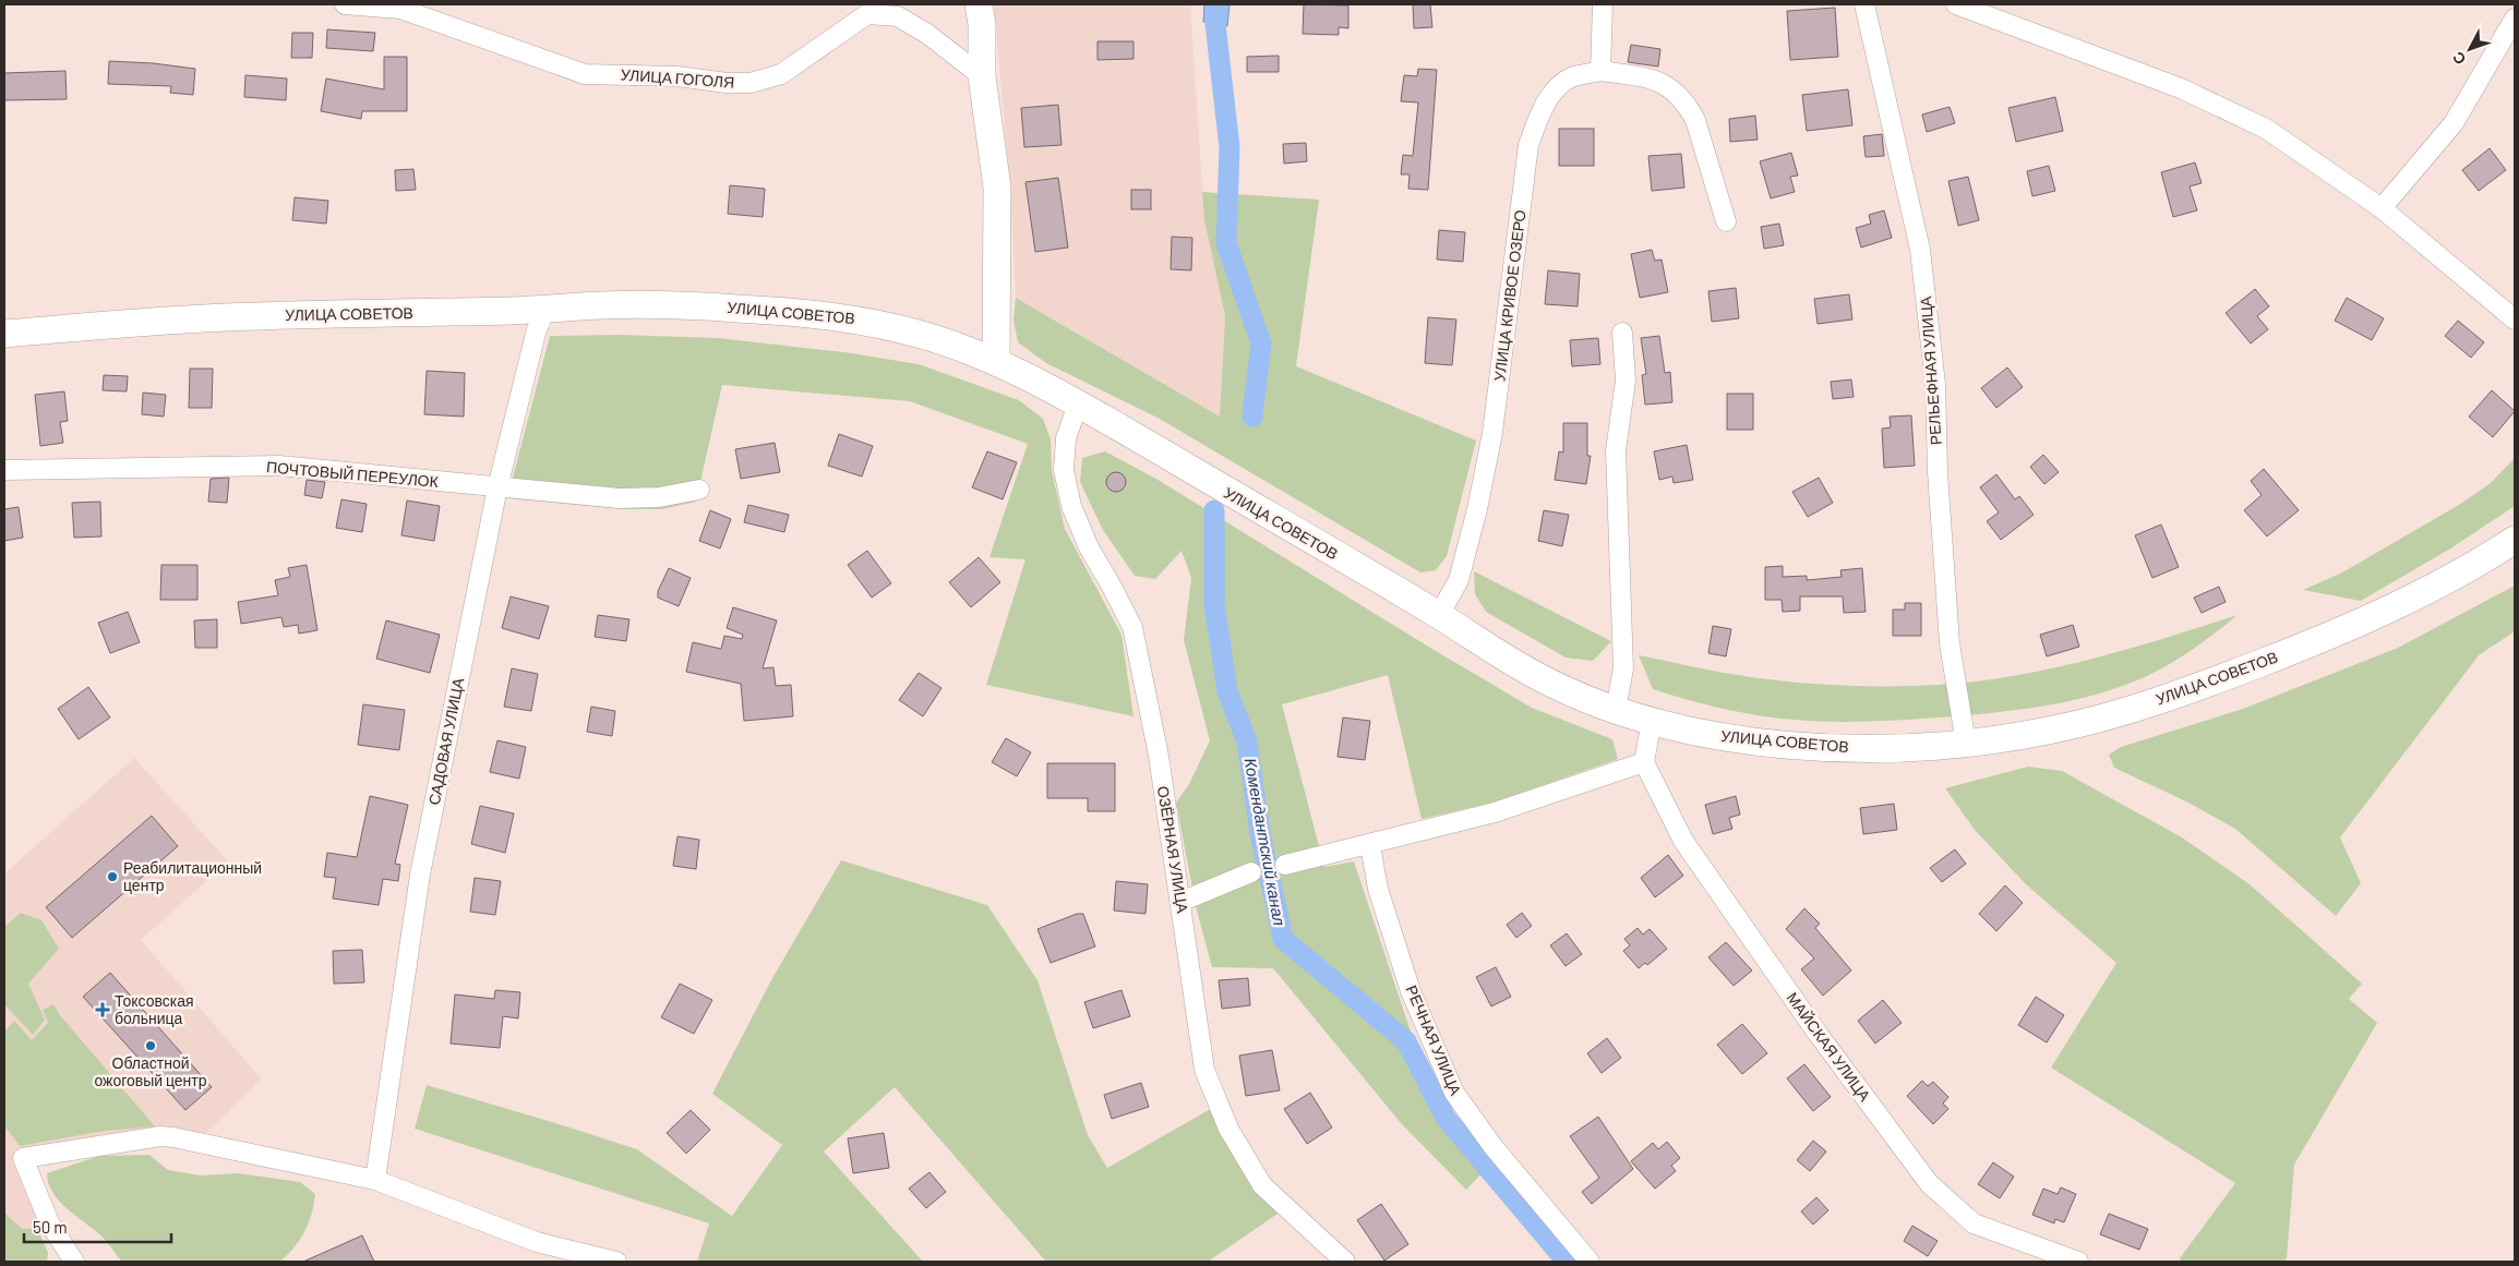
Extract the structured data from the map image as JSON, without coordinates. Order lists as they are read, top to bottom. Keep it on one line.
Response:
{"streets":{"main road":["УЛИЦА СОВЕТОВ"],"street":["УЛИЦА ГОГОЛЯ","УЛИЦА КРИВОЕ ОЗЕРО","РЕЛЬЕФНАЯ УЛИЦА","ПОЧТОВЫЙ ПЕРЕУЛОК","САДОВАЯ УЛИЦА","ОЗЁРНАЯ УЛИЦА","РЕЧНАЯ УЛИЦА","МАЙСКАЯ УЛИЦА"]},"crossings":[["УЛИЦА КРИВОЕ ОЗЕРО","УЛИЦА СОВЕТОВ"],["УЛИЦА СОВЕТОВ","РЕЛЬЕФНАЯ УЛИЦА"],["УЛИЦА СОВЕТОВ","САДОВАЯ УЛИЦА"],["УЛИЦА СОВЕТОВ","ОЗЁРНАЯ УЛИЦА"],["ПОЧТОВЫЙ ПЕРЕУЛОК","САДОВАЯ УЛИЦА"]],"water":["Комендантский канал"],"places":{"other":["Реабилитационный центр","Областной ожоговый центр"],"health":["Токсовская больница"]},"scale_bar":"50 m","north":"bottom left"}
